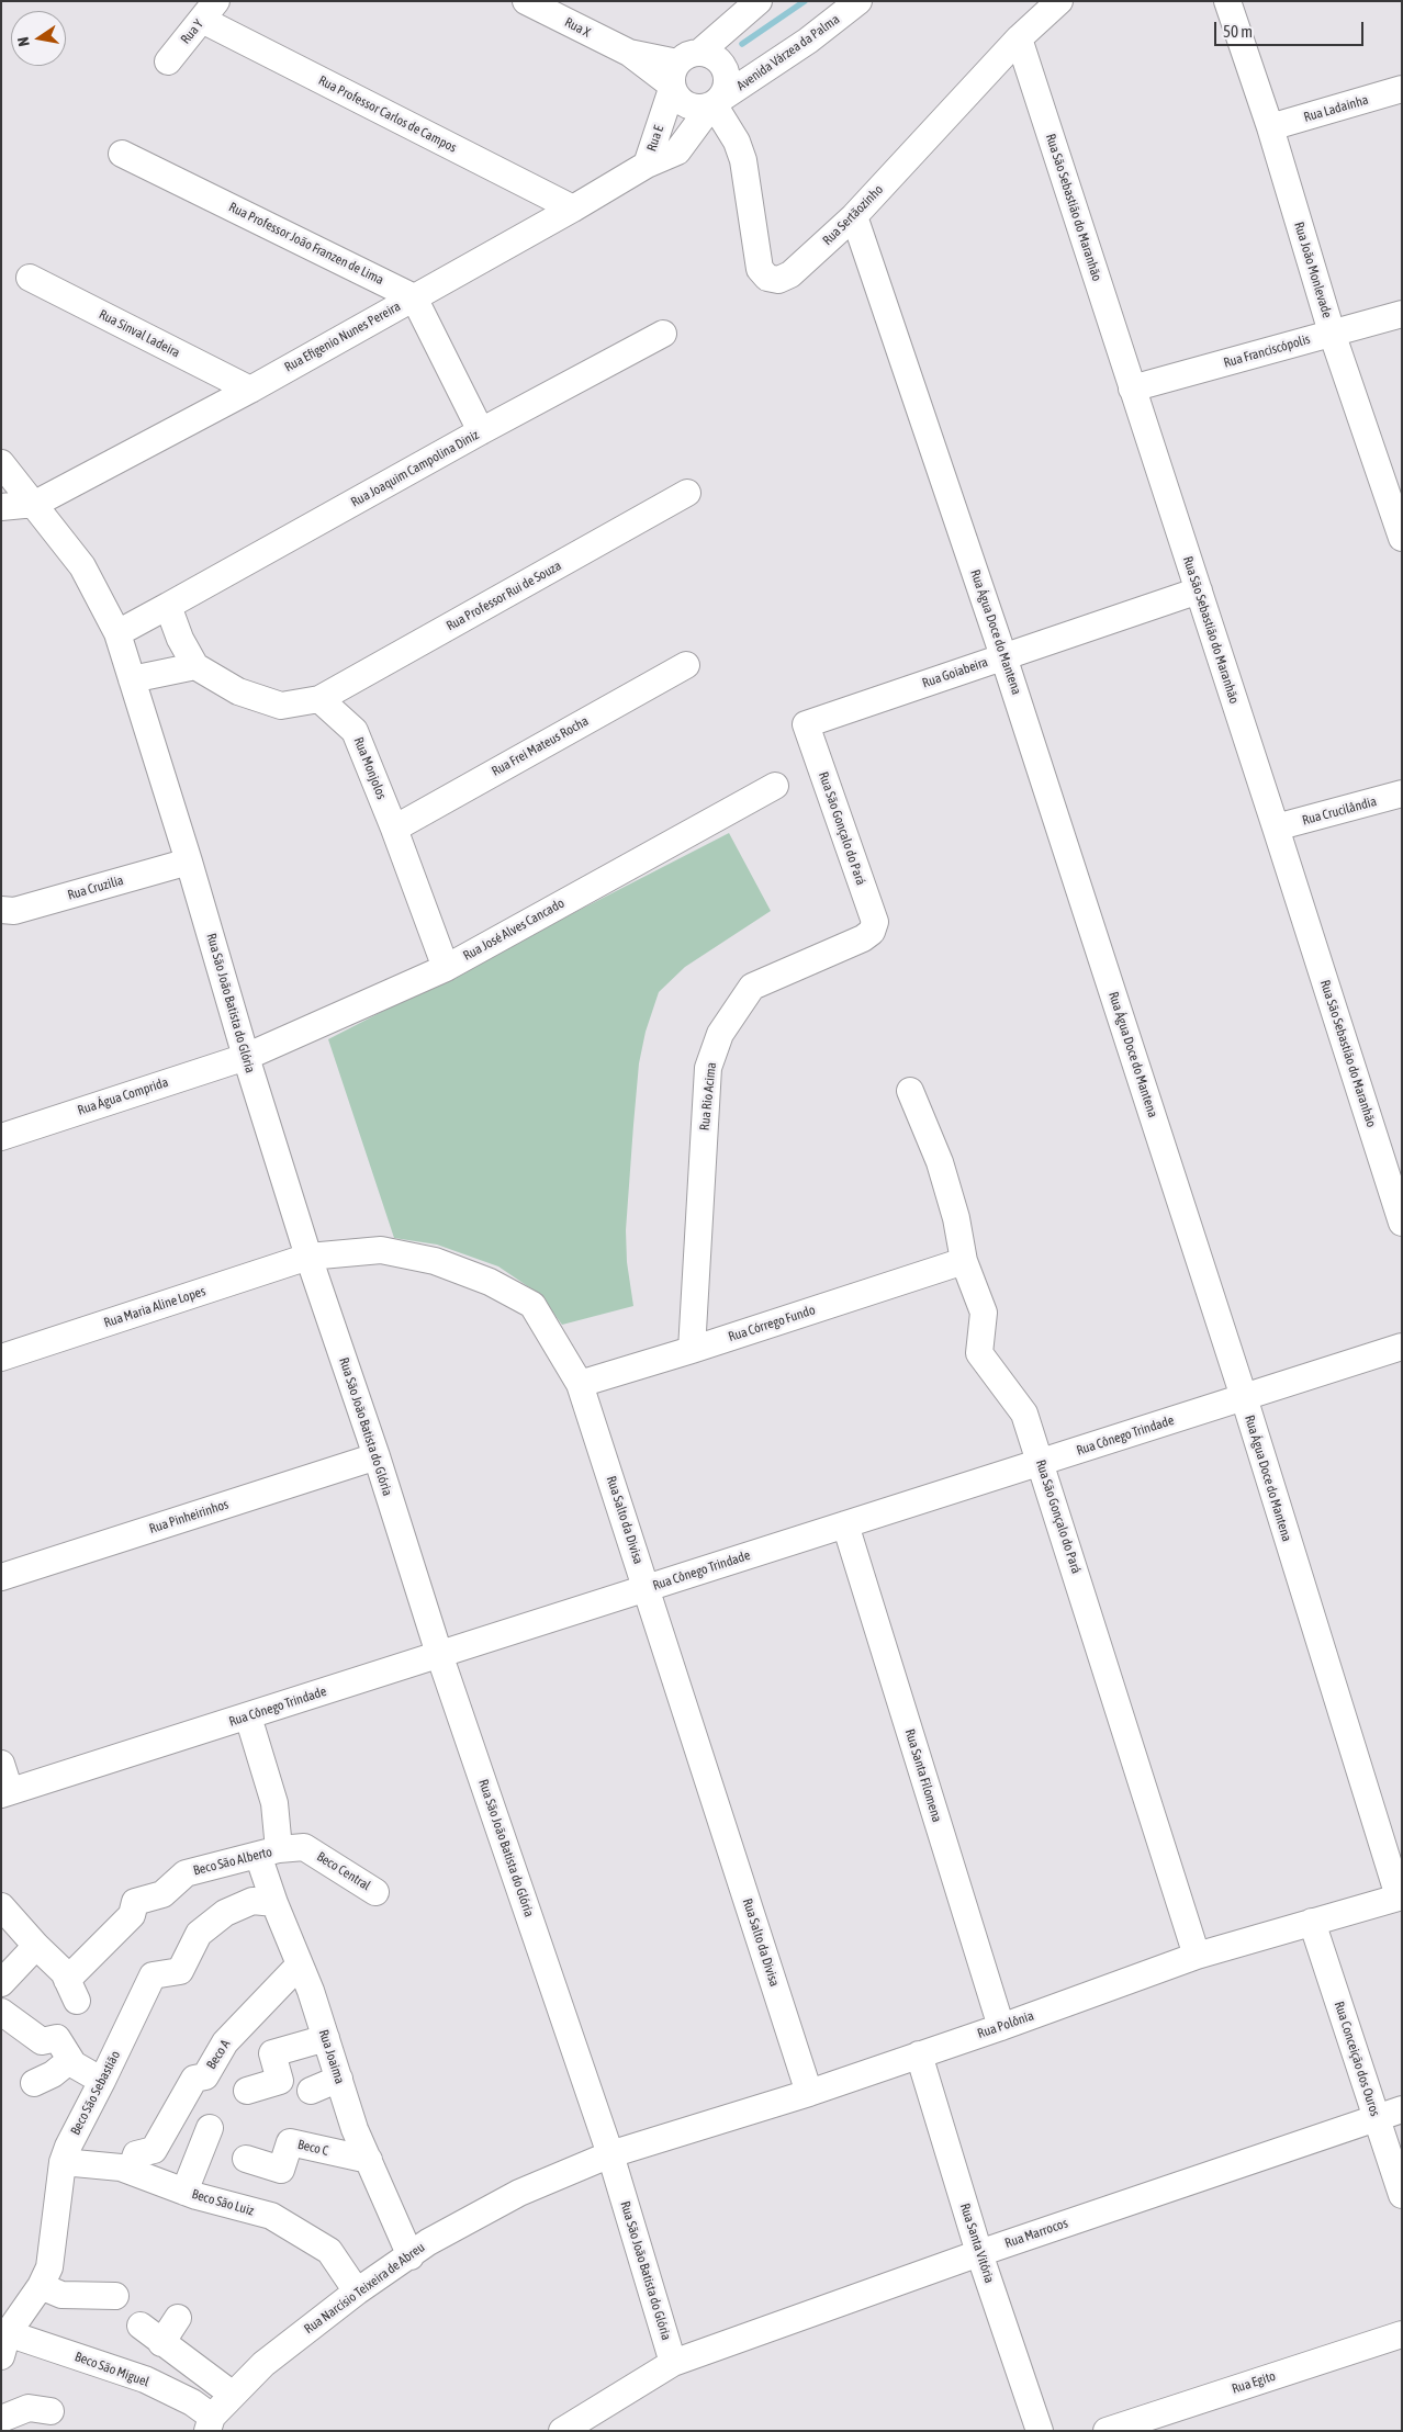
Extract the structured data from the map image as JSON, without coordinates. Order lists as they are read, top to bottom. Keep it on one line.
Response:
{"streets":{"street":["Rua X","Rua Y","Avenida Várzea da Palma","Rua Ladainha","Rua Professor Carlos de Campos","Rua E","Rua São Sebastião do Maranhão","Rua Sertãozinho","Rua Professor João Franzen de Lima","Rua João Monlevade","Rua Sinval Ladeira","Rua Efigenio Nunes Pereira","Rua Franciscópolis","Rua Joaquim Campolina Diniz","Rua Professor Rui de Souza","Rua Água Doce do Mantena","Rua Goiabeira","Rua Frei Mateus Rocha","Rua Monjolos","Rua Crucilândia","Rua São Gonçalo do Pará","Rua Cruzilia","Rua José Alves Cancado","Rua São João Batista do Glória","Rua Água Comprida","Rua Rio Acima","Rua Maria Aline Lopes","Rua Córrego Fundo","Rua Cônego Trindade","Rua Pinheirinhos","Rua Salto da Divisa","Rua Santa Filomena","Beco São Alberto","Beco Central","Rua Polônia","Beco A","Rua Joaima","Rua Conceição dos Ouros","Beco São Sebastião","Beco C","Beco São Luiz","Rua Marrocos","Rua Santa Vitória","Rua Narcísio Teixeira de Abreu","Beco São Miguel","Rua Egito"]},"crossings":[["Rua X","Avenida Várzea da Palma"],["Rua X","Rua E"],["Rua X","Rua Sertãozinho"],["Rua Y","Rua Professor Carlos de Campos"],["Avenida Várzea da Palma","Rua E"],["Avenida Várzea da Palma","Rua Sertãozinho"],["Rua Ladainha","Rua João Monlevade"],["Rua Professor Carlos de Campos","Rua Efigenio Nunes Pereira"],["Rua E","Rua Sertãozinho"],["Rua E","Rua Efigenio Nunes Pereira"],["Rua São Sebastião do Maranhão","Rua Sertãozinho"],["Rua São Sebastião do Maranhão","Rua Franciscópolis"],["Rua São Sebastião do Maranhão","Rua Goiabeira"],["Rua São Sebastião do Maranhão","Rua Crucilândia"],["Rua Sertãozinho","Rua Água Doce do Mantena"],["Rua Professor João Franzen de Lima","Rua Efigenio Nunes Pereira"],["Rua João Monlevade","Rua Franciscópolis"],["Rua Sinval Ladeira","Rua Efigenio Nunes Pereira"],["Rua Efigenio Nunes Pereira","Rua São João Batista do Glória"],["Rua Professor Rui de Souza","Rua Monjolos"],["Rua Água Doce do Mantena","Rua Goiabeira"],["Rua Água Doce do Mantena","Rua Cônego Trindade"],["Rua Água Doce do Mantena","Rua Polônia"],["Rua Goiabeira","Rua São Gonçalo do Pará"],["Rua Frei Mateus Rocha","Rua Monjolos"],["Rua Monjolos","Rua José Alves Cancado"],["Rua São Gonçalo do Pará","Rua Rio Acima"],["Rua São Gonçalo do Pará","Rua Córrego Fundo"],["Rua São Gonçalo do Pará","Rua Cônego Trindade"],["Rua São Gonçalo do Pará","Rua Polônia"],["Rua Cruzilia","Rua São João Batista do Glória"],["Rua José Alves Cancado","Rua São João Batista do Glória"],["Rua José Alves Cancado","Rua Água Comprida"],["Rua São João Batista do Glória","Rua Água Comprida"],["Rua São João Batista do Glória","Rua Maria Aline Lopes"],["Rua São João Batista do Glória","Rua Cônego Trindade"],["Rua São João Batista do Glória","Rua Pinheirinhos"],["Rua São João Batista do Glória","Rua Salto da Divisa"],["Rua São João Batista do Glória","Rua Polônia"],["Rua São João Batista do Glória","Rua Marrocos"],["Rua São João Batista do Glória","Rua Narcísio Teixeira de Abreu"],["Rua Rio Acima","Rua Córrego Fundo"],["Rua Maria Aline Lopes","Rua Salto da Divisa"],["Rua Córrego Fundo","Rua Salto da Divisa"],["Rua Cônego Trindade","Rua Salto da Divisa"],["Rua Cônego Trindade","Rua Santa Filomena"],["Rua Cônego Trindade","Rua Joaima"],["Rua Salto da Divisa","Rua Polônia"],["Rua Santa Filomena","Rua Polônia"],["Beco São Alberto","Beco Central"],["Beco São Alberto","Rua Joaima"],["Beco Central","Rua Joaima"],["Rua Polônia","Rua Conceição dos Ouros"],["Rua Polônia","Rua Santa Vitória"],["Rua Polônia","Rua Narcísio Teixeira de Abreu"],["Beco A","Rua Joaima"],["Beco A","Beco São Luiz"],["Rua Joaima","Beco São Sebastião"],["Rua Joaima","Beco C"],["Rua Joaima","Rua Narcísio Teixeira de Abreu"],["Rua Conceição dos Ouros","Rua Marrocos"],["Beco São Sebastião","Beco São Luiz"],["Beco São Sebastião","Beco São Miguel"],["Beco São Luiz","Rua Narcísio Teixeira de Abreu"],["Rua Marrocos","Rua Santa Vitória"],["Rua Narcísio Teixeira de Abreu","Beco São Miguel"]],"scale_bar":"50 m","north":"left"}
